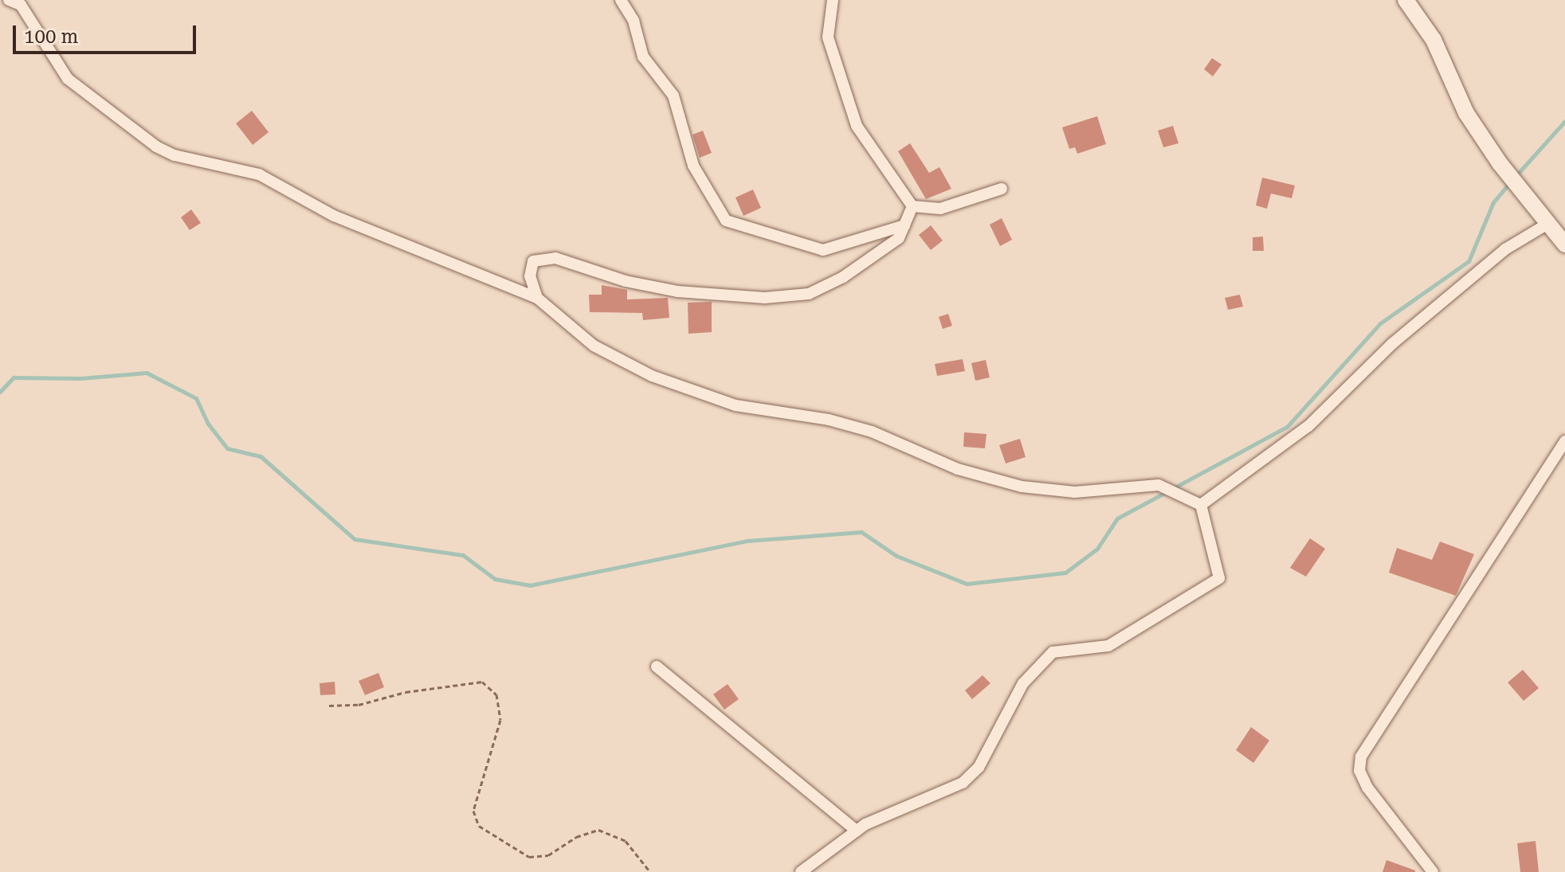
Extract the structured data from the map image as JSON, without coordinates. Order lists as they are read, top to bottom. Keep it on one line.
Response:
{"scale_bar":"100 m"}
